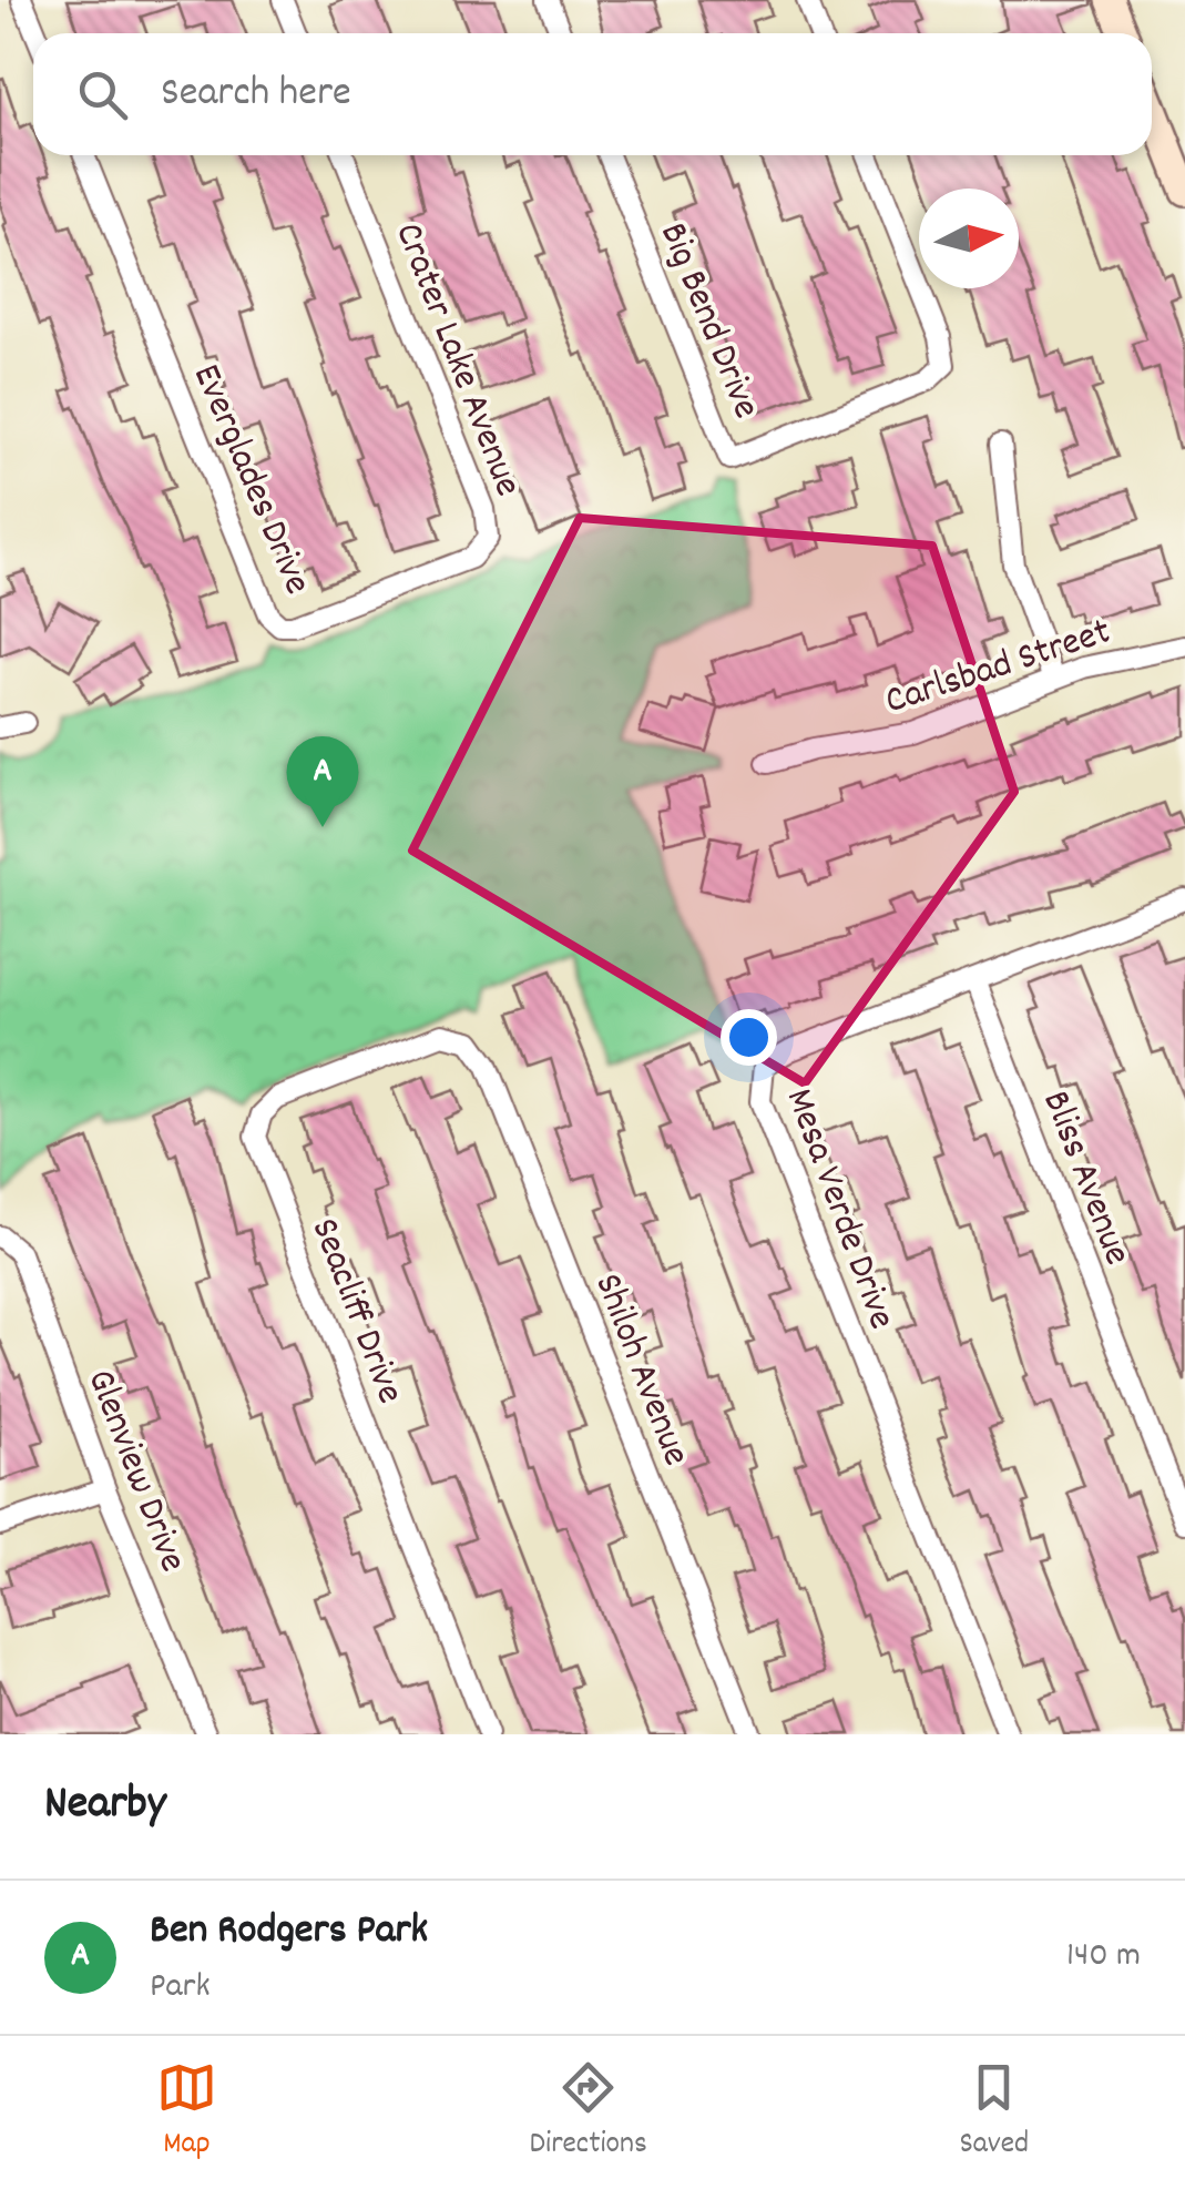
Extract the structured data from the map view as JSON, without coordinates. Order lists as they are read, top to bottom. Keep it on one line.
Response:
{"streets":{"street":["Big Bend Drive","Crater Lake Avenue","Everglades Drive","Carlsbad Street","Bliss Avenue","Mesa Verde Drive","Seacliff Drive","Shiloh Avenue","Glenview Drive"]},"crossings":[["Crater Lake Avenue","Everglades Drive"],["Bliss Avenue","Mesa Verde Drive"],["Seacliff Drive","Shiloh Avenue"]],"north":"right","page":{"search":"Search here","pins":"A","heading":"Nearby","list":[{"mark":"A","name":"Ben Rodgers Park","note":"Park","value":"140 m"}],"nav":["Map","Directions","Saved"]}}
